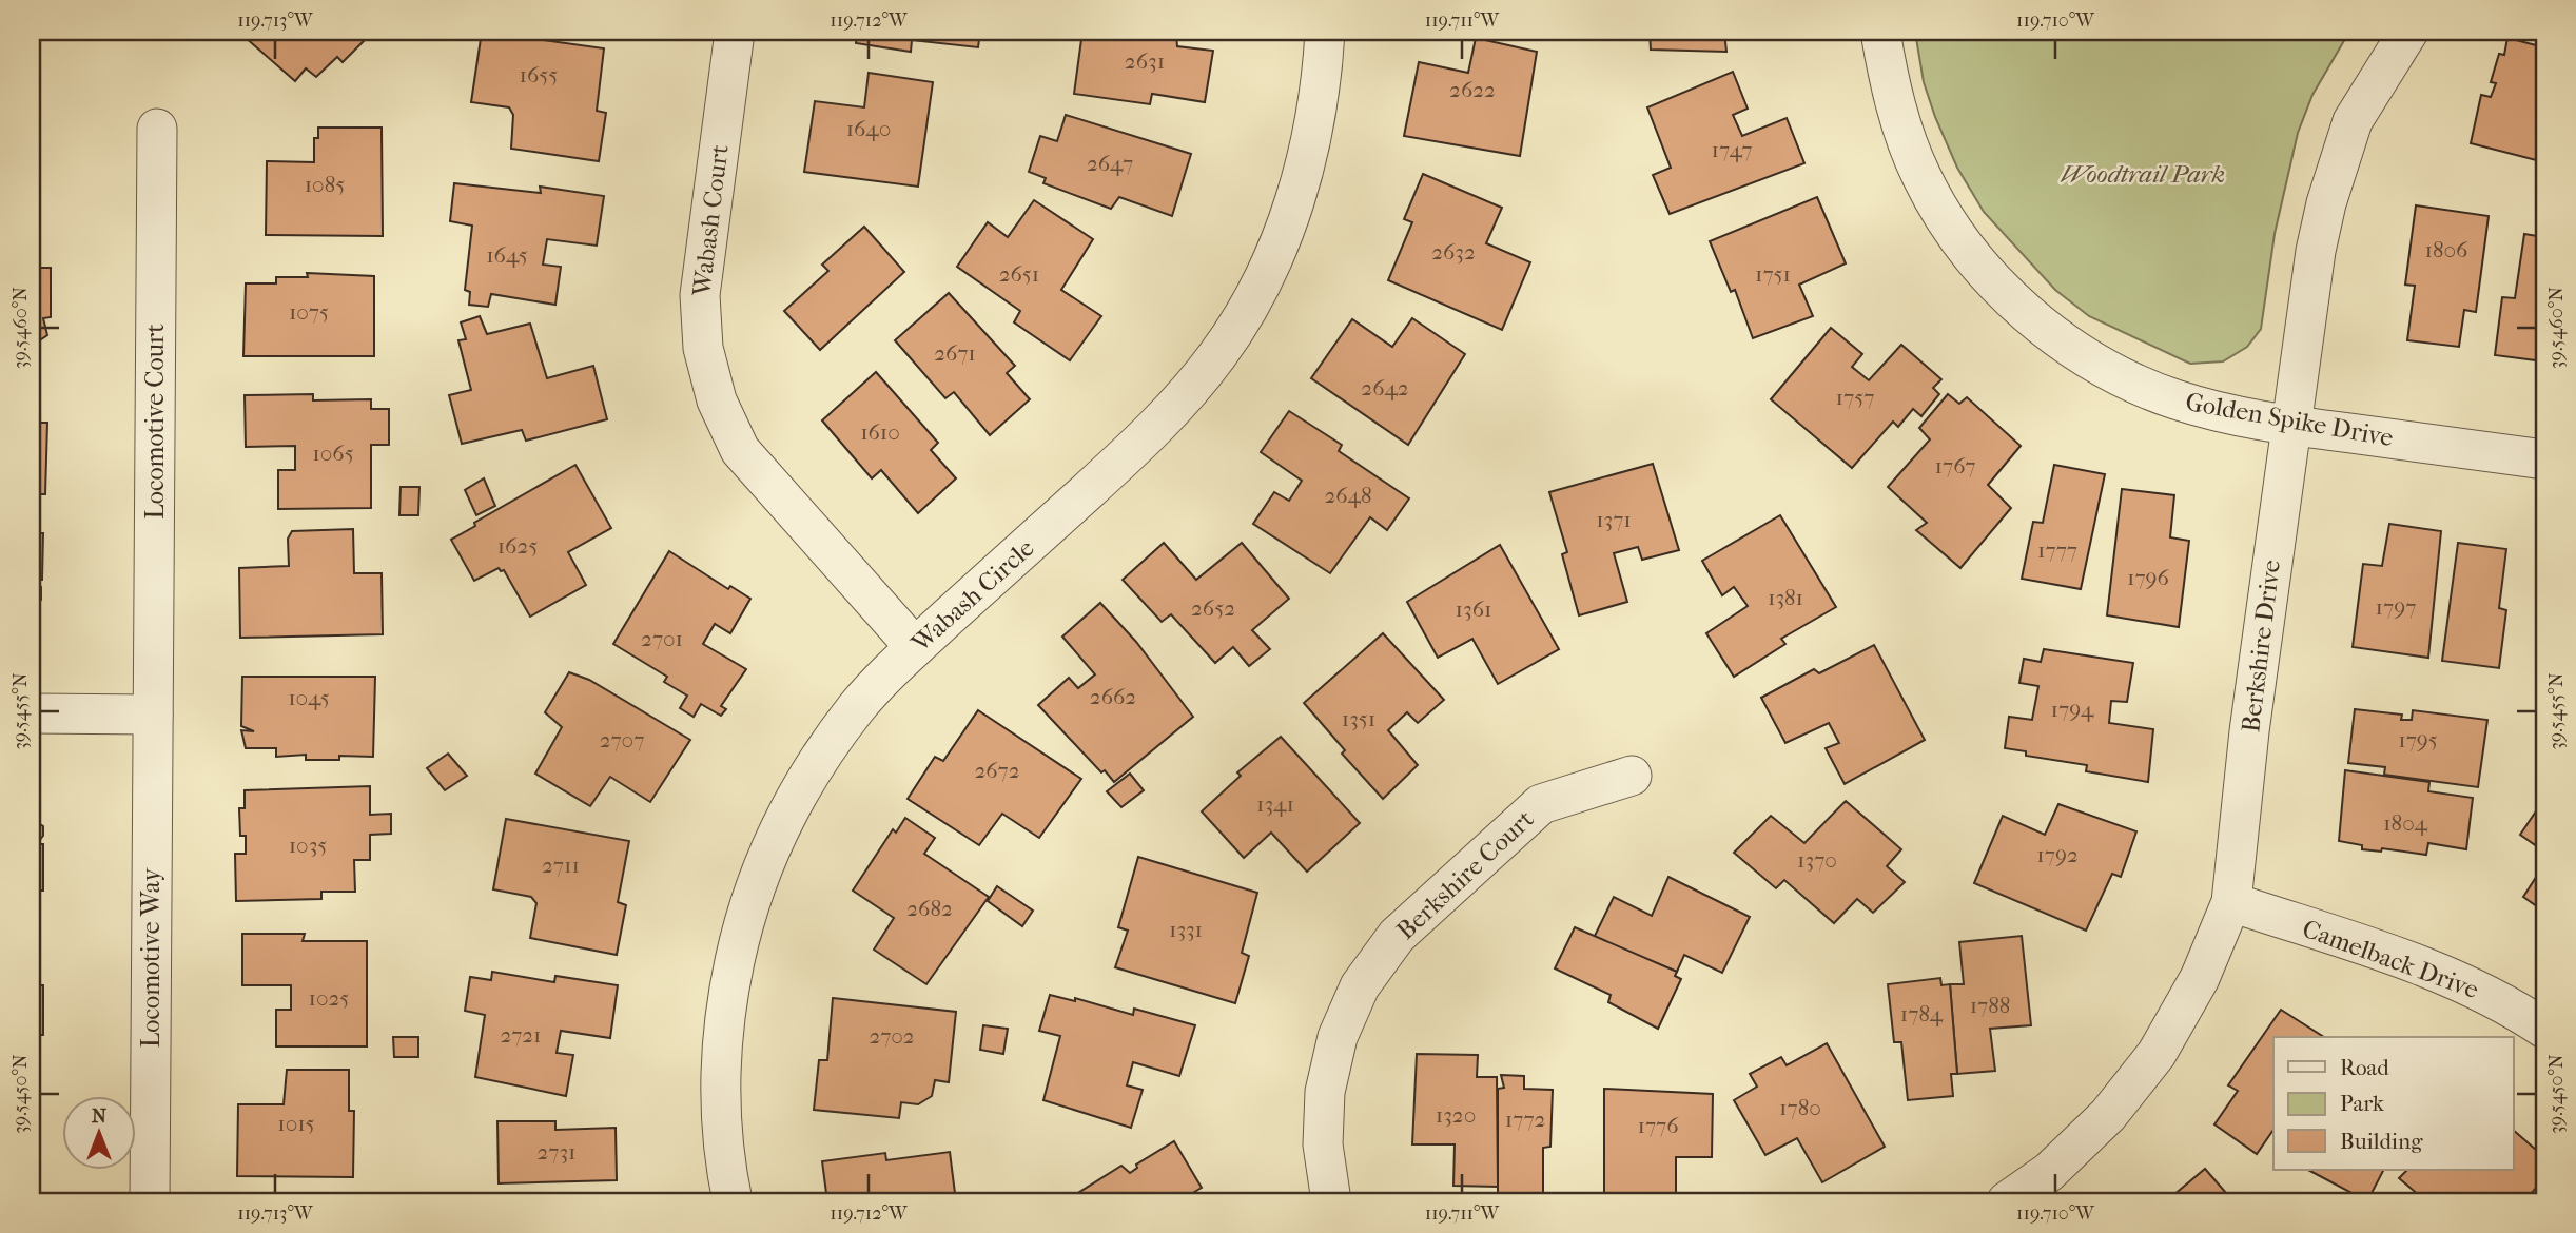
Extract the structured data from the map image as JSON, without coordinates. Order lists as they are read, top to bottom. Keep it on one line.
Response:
{"streets":{"street":["Wabash Court","Golden Spike Drive","Locomotive Court","Wabash Circle","Berkshire Drive","Berkshire Court","Locomotive Way","Camelback Drive"]},"crossings":[["Wabash Court","Wabash Circle"],["Golden Spike Drive","Berkshire Drive"],["Locomotive Court","Locomotive Way"],["Berkshire Drive","Camelback Drive"]],"parks":["Woodtrail Park"],"house_numbers":["2631","1655","2622","1640","1747","2647","1085","1806","2632","1645","2651","1751","1075","2671","2642","1757","1610","1065","1767","2648","1371","1625","1777","1796","1381","1797","2652","1361","2701","2662","1045","1794","1351","2707","1795","2672","1341","1804","1035","1792","1370","2711","2682","1331","1025","1788","1784","2721","2702","1780","1320","1772","1015","1776","2731"],"legend":["Road","Park","Building"],"north":"top","coordinates":["119.713°W","119.712°W","119.711°W","119.710°W","39.5460°N","39.5455°N","39.5450°N"]}
